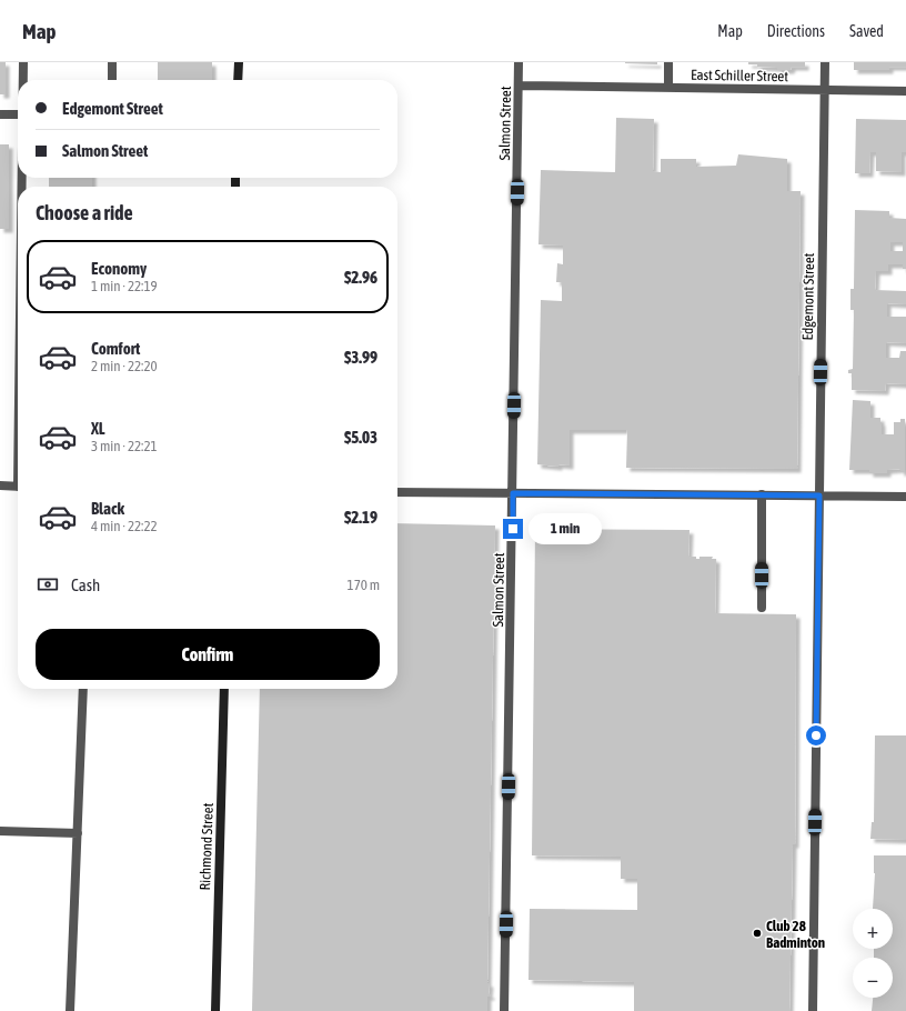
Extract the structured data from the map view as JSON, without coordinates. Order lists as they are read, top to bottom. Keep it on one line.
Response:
{"streets":{"main road":["Richmond Street"],"street":["East Schiller Street","Salmon Street","Edgemont Street"]},"crossings":[["East Schiller Street","Salmon Street"],["East Schiller Street","Edgemont Street"]],"places":["Club 28 Badminton"],"page":{"header":"Map","nav":["Map","Directions","Saved"],"banner":["Edgemont Street","Salmon Street"],"heading":"Choose a ride","list":[{"name":"Economy","note":"1 min · 22:19","value":"$2.96"},{"name":"Comfort","note":"2 min · 22:20","value":"$3.99"},{"name":"XL","note":"3 min · 22:21","value":"$5.03"},{"name":"Black","note":"4 min · 22:22","value":"$2.19"}],"bubble":"1 min","pay":["Cash","170 m"],"buttons":"Confirm","map_buttons":["+","−"]}}
